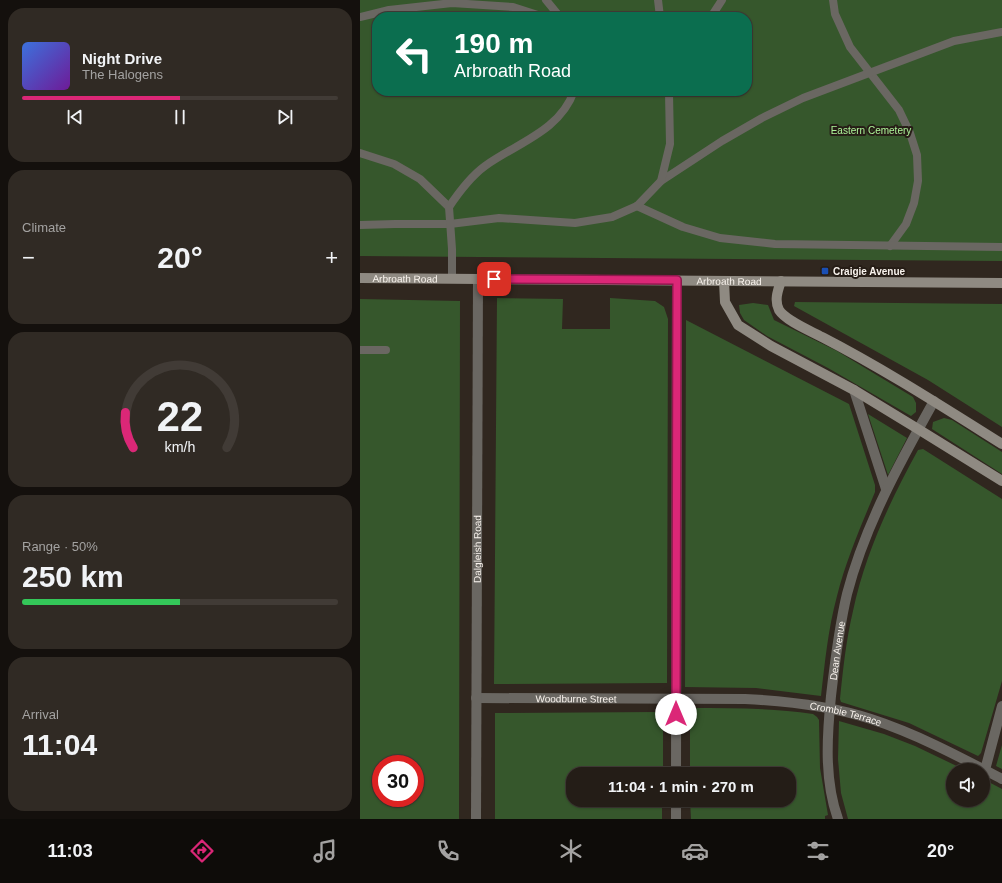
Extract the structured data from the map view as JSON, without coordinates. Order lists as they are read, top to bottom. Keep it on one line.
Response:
{"streets":{"street":["Arbroath Road","Dalgleish Road","Dean Avenue","Woodburne Street","Crombie Terrace"]},"crossings":[["Arbroath Road","Dalgleish Road"],["Dalgleish Road","Woodburne Street"],["Dean Avenue","Crombie Terrace"],["Woodburne Street","Crombie Terrace"]],"parks":["Eastern Cemetery"],"places":{"transit":["Craigie Avenue"]},"page":{"turn":["190 m","Arbroath Road"],"song":["Night Drive","The Halogens"],"tile":["Climate",["Range · 50%","250 km"],["Arrival","11:04"]],"heat":["−","20°","+"],"limit":"30","trip":"11:04 · 1 min · 270 m","tabs":["11:03","20°"],"gauge":["22","km/h"]}}
